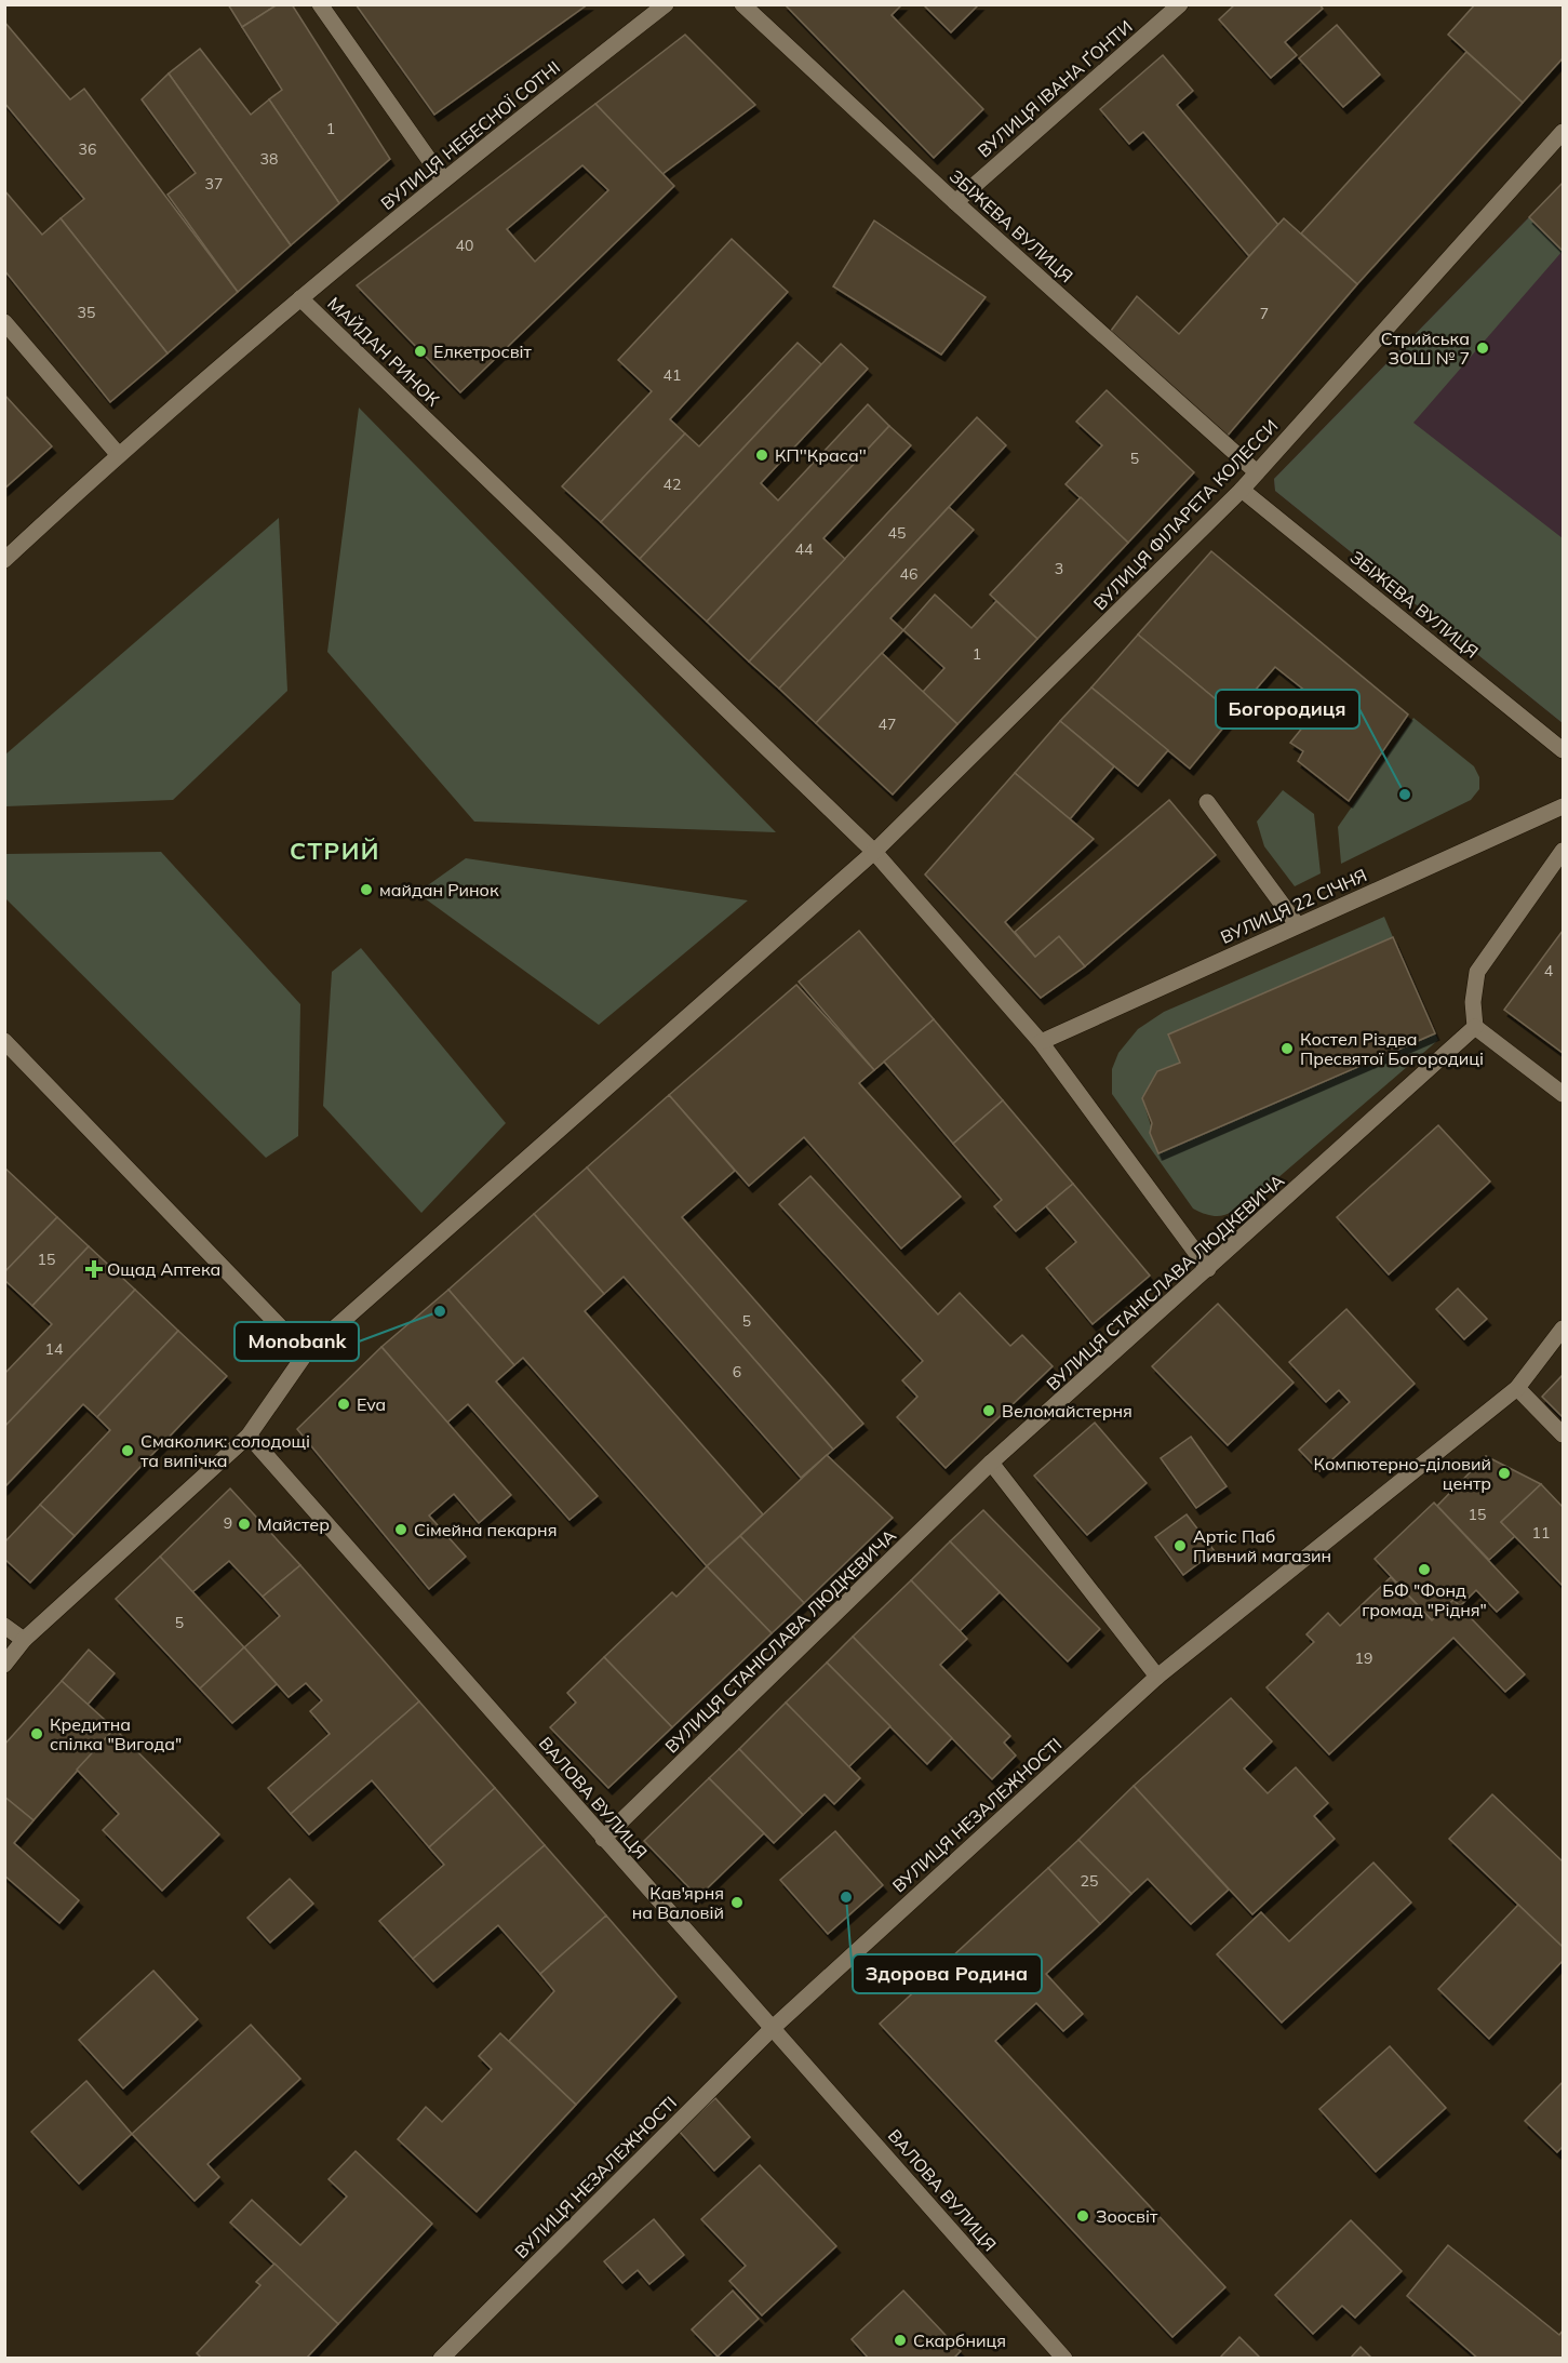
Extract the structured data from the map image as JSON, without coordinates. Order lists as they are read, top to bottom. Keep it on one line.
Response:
{"streets":{"street":["ВУЛИЦЯ ІВАНА ҐОНТИ","ВУЛИЦЯ НЕБЕСНОЇ СОТНІ","ЗБІЖЕВА ВУЛИЦЯ","МАЙДАН РИНОК","ВУЛИЦЯ ФІЛАРЕТА КОЛЕССИ","ВУЛИЦЯ 22 СІЧНЯ","ВУЛИЦЯ СТАНІСЛАВА ЛЮДКЕВИЧА","ВАЛОВА ВУЛИЦЯ","ВУЛИЦЯ НЕЗАЛЕЖНОСТІ"]},"crossings":[["ВУЛИЦЯ ІВАНА ҐОНТИ","ЗБІЖЕВА ВУЛИЦЯ"],["ВУЛИЦЯ НЕБЕСНОЇ СОТНІ","МАЙДАН РИНОК"],["ЗБІЖЕВА ВУЛИЦЯ","ВУЛИЦЯ ФІЛАРЕТА КОЛЕССИ"],["МАЙДАН РИНОК","ВУЛИЦЯ ФІЛАРЕТА КОЛЕССИ"],["ВУЛИЦЯ СТАНІСЛАВА ЛЮДКЕВИЧА","ВАЛОВА ВУЛИЦЯ"],["ВАЛОВА ВУЛИЦЯ","ВУЛИЦЯ НЕЗАЛЕЖНОСТІ"]],"districts":["СТРИЙ"],"places":{"other":["Стрийська ЗОШ № 7","Елкетросвіт","КП''Краса''","Богородиця","майдан Ринок","Костел Різдва Пресвятої Богородиці","Monobank","Eva","Веломайстерня","Смаколик: солодощі та випічка","Компютерно-діловий центр","Майстер","Сімейна пекарня","Артіс Паб Пивний магазин","БФ \"Фонд громад \"Рідня\"","Кредитна спілка \"Вигода\"","Здорова Родина","Кав'ярня на Валовій","Зоосвіт","Скарбниця"],"health":["Ощад Аптека"]},"house_numbers":["1","36","38","37","40","35","7","41","5","42","45","44","3","46","1","47","4","15","5","14","6","15","9","11","5","19","25"]}
